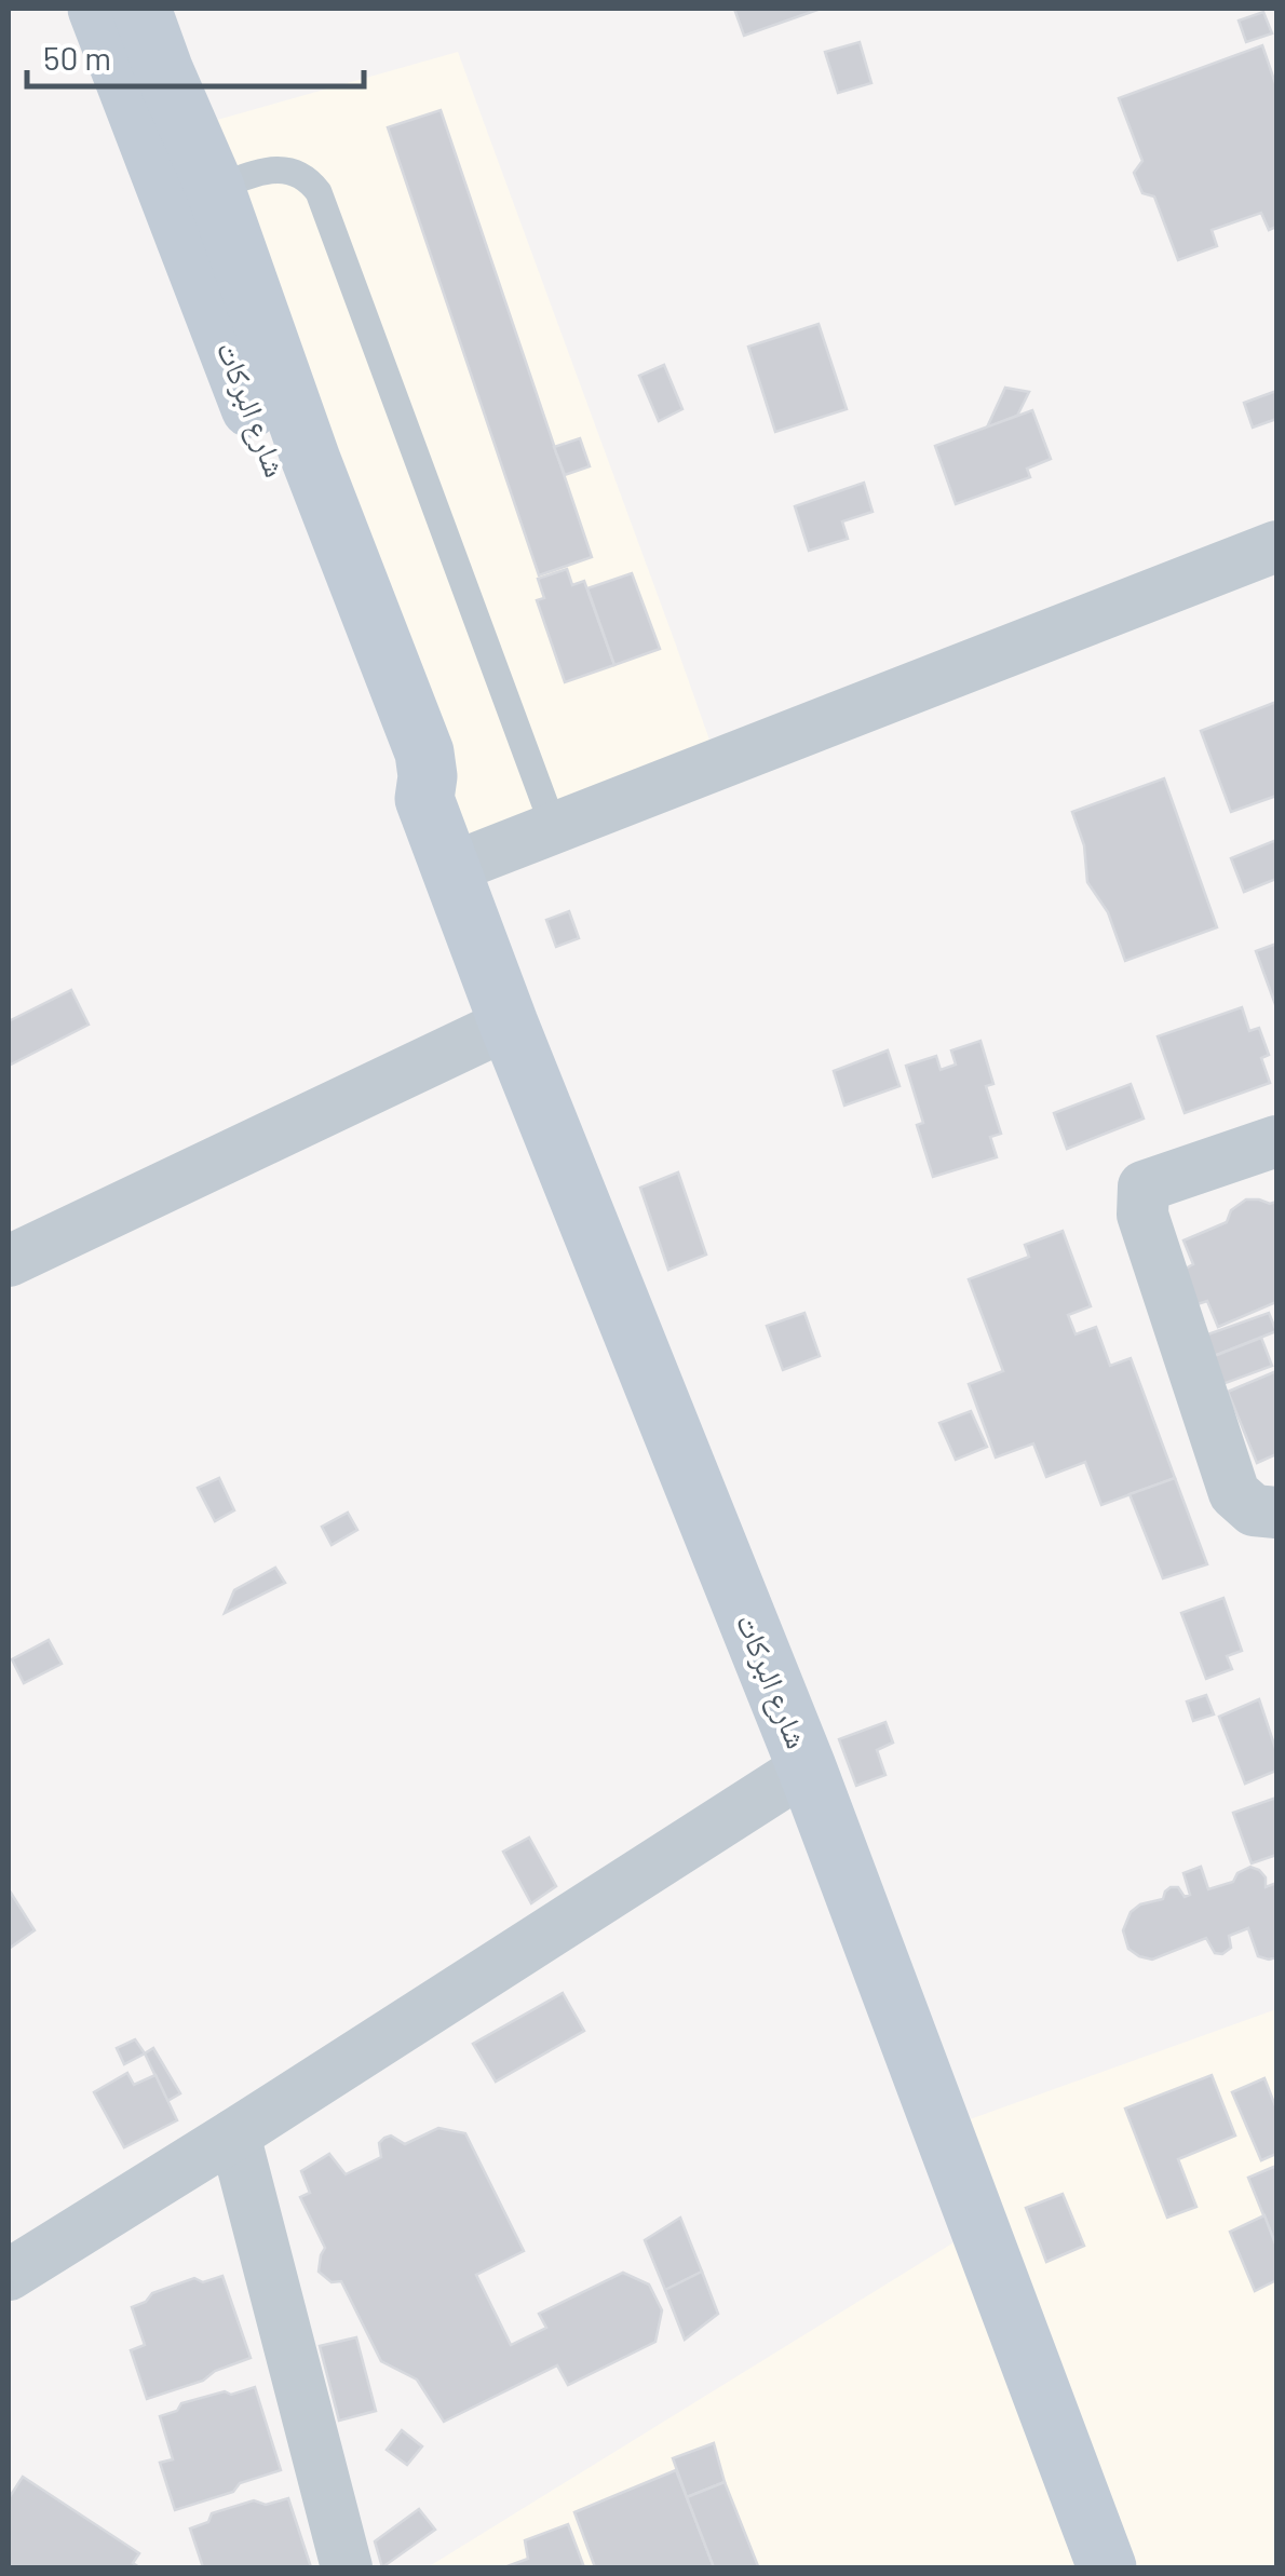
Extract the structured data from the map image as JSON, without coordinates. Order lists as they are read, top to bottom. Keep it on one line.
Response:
{"streets":{"street":["شارع البركات"]},"scale_bar":"50 m"}
